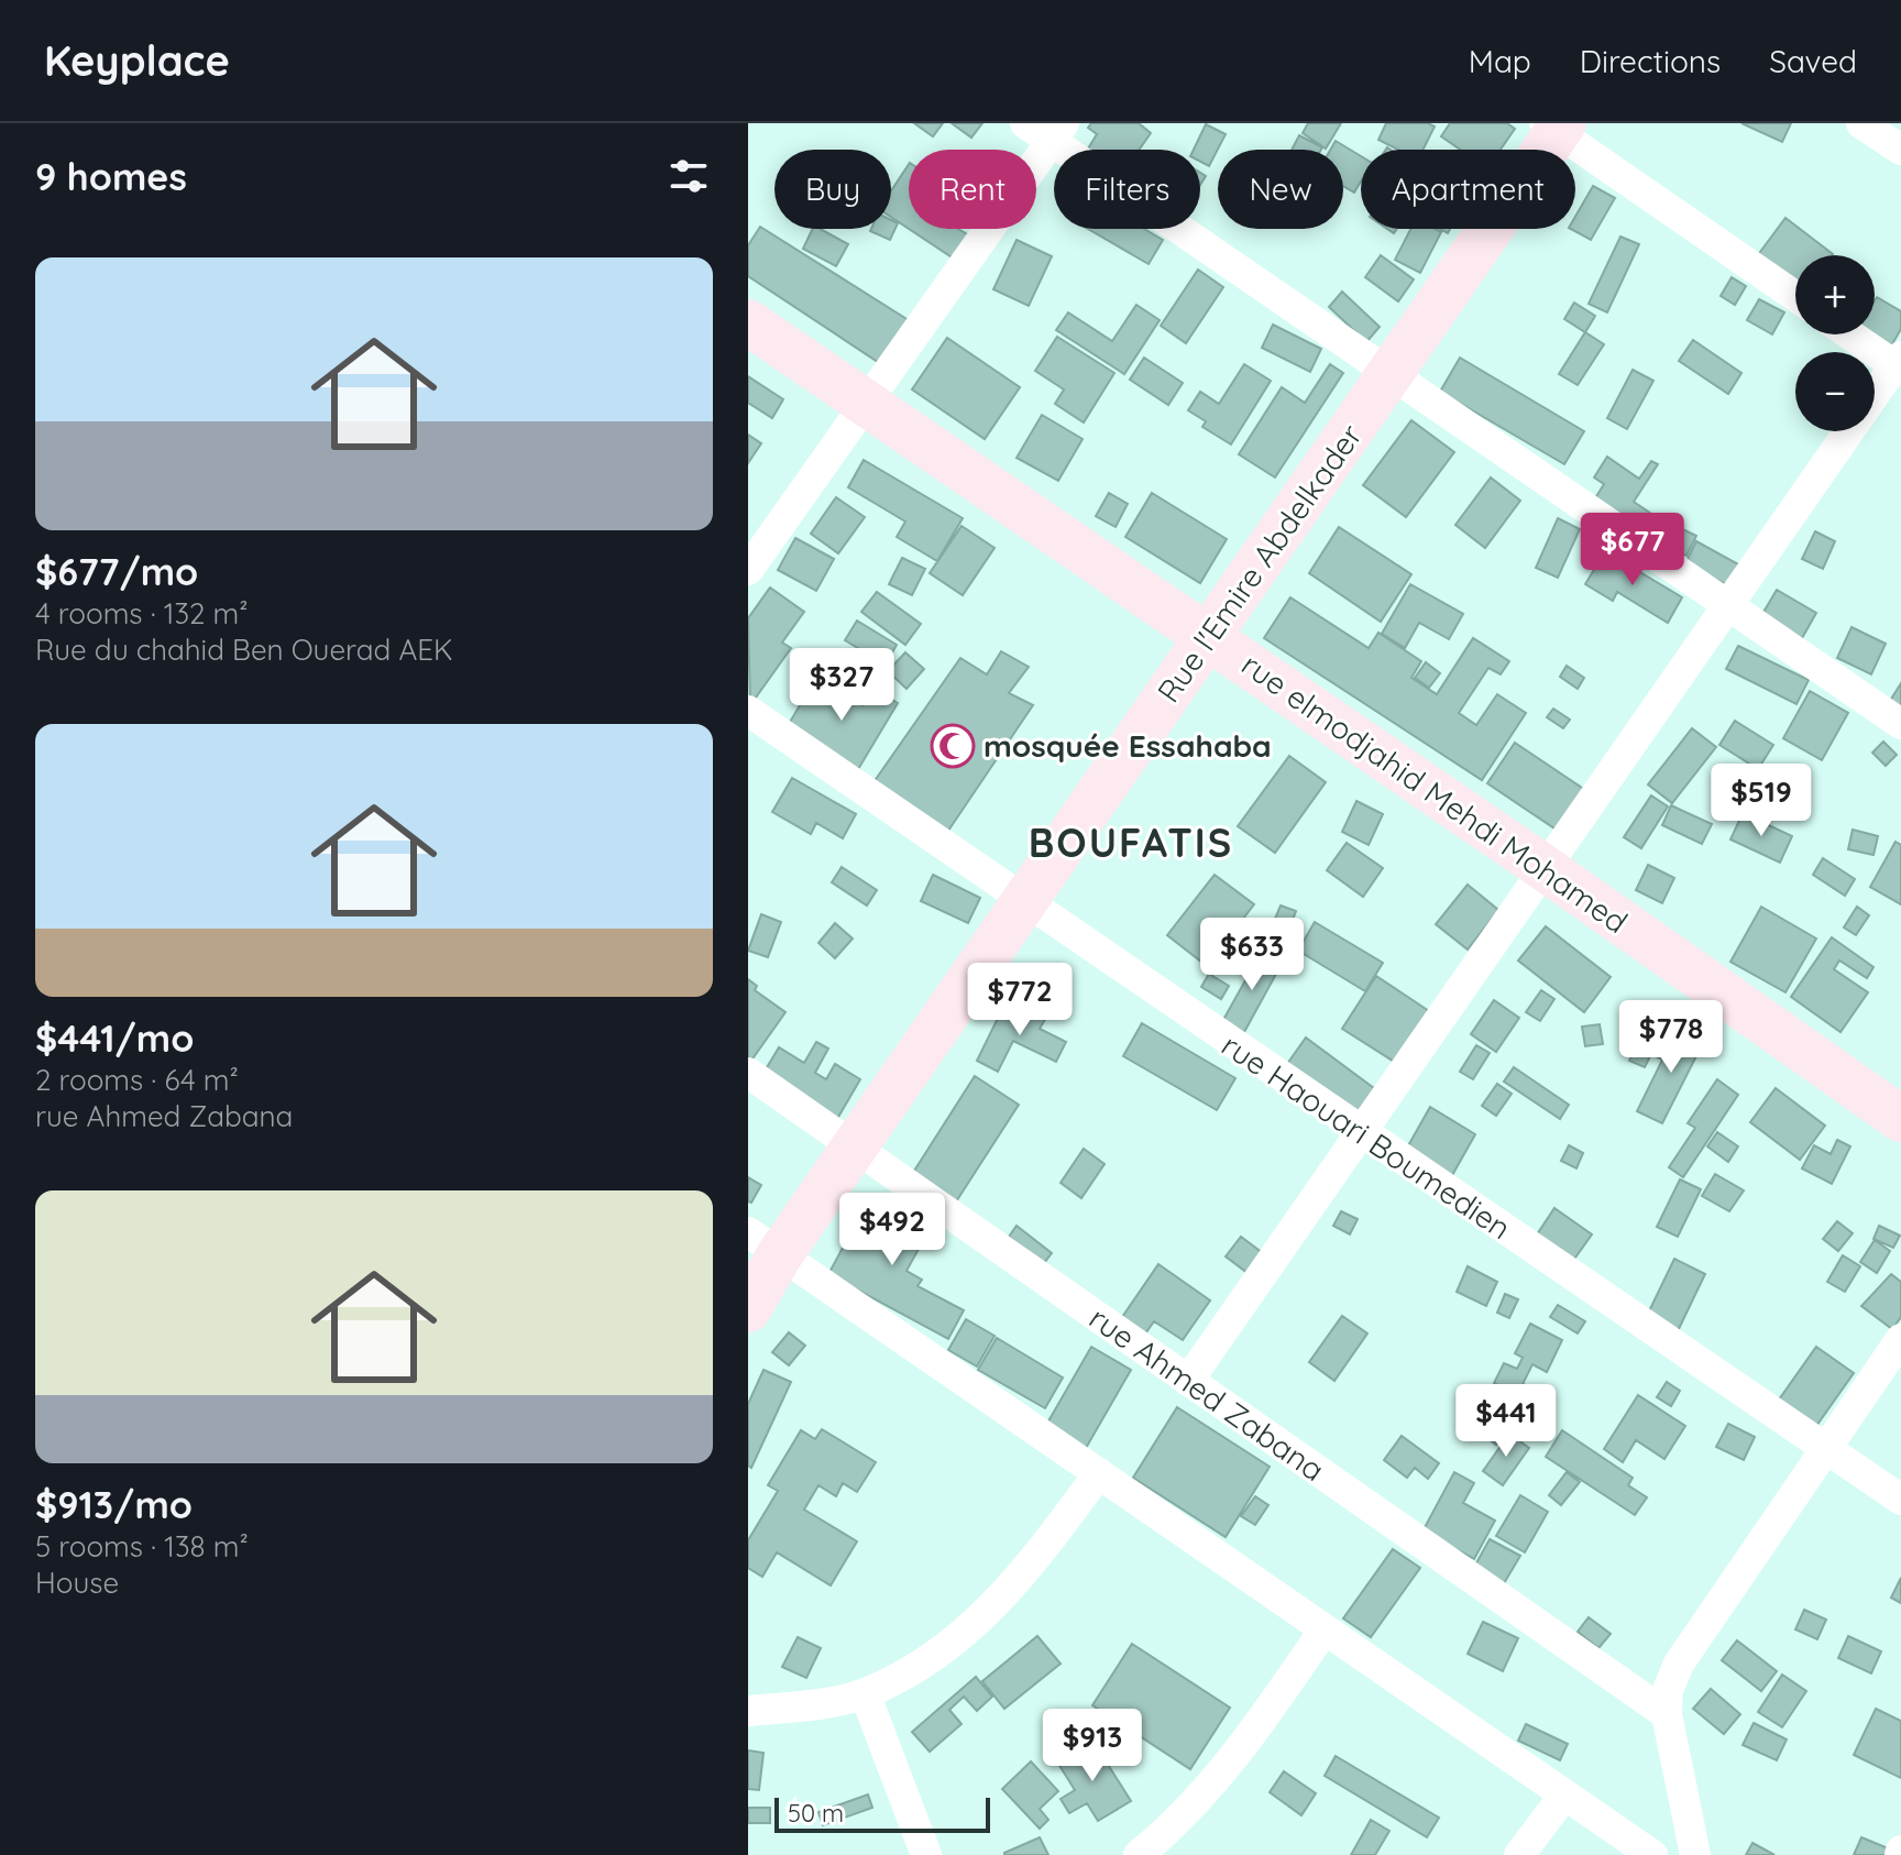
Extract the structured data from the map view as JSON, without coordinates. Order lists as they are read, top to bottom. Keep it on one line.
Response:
{"streets":{"main road":["Rue l'Emire Abdelkader","rue elmodjahid Mehdi Mohamed"],"street":["rue Haouari Boumedien","rue Ahmed Zabana"]},"crossings":[["Rue l'Emire Abdelkader","rue elmodjahid Mehdi Mohamed"],["Rue l'Emire Abdelkader","rue Haouari Boumedien"],["Rue l'Emire Abdelkader","rue Ahmed Zabana"]],"districts":["BOUFATIS"],"places":{"mosque":["mosquée Essahaba"]},"scale_bar":"50 m","page":{"header":"Keyplace","nav":["Map","Directions","Saved"],"heading":"9 homes","chip":["Buy","Rent","Filters","New","Apartment"],"list":[{"name":"$677/mo","note":"4 rooms · 132 m² · Rue du chahid Ben Ouerad AEK"},{"name":"$441/mo","note":"2 rooms · 64 m² · rue Ahmed Zabana"},{"name":"$913/mo","note":"5 rooms · 138 m² · House"}],"map_buttons":["+","−"],"price":["$677","$327","$519","$633","$772","$778","$492","$441","$913"],"scale":"50 m"}}
